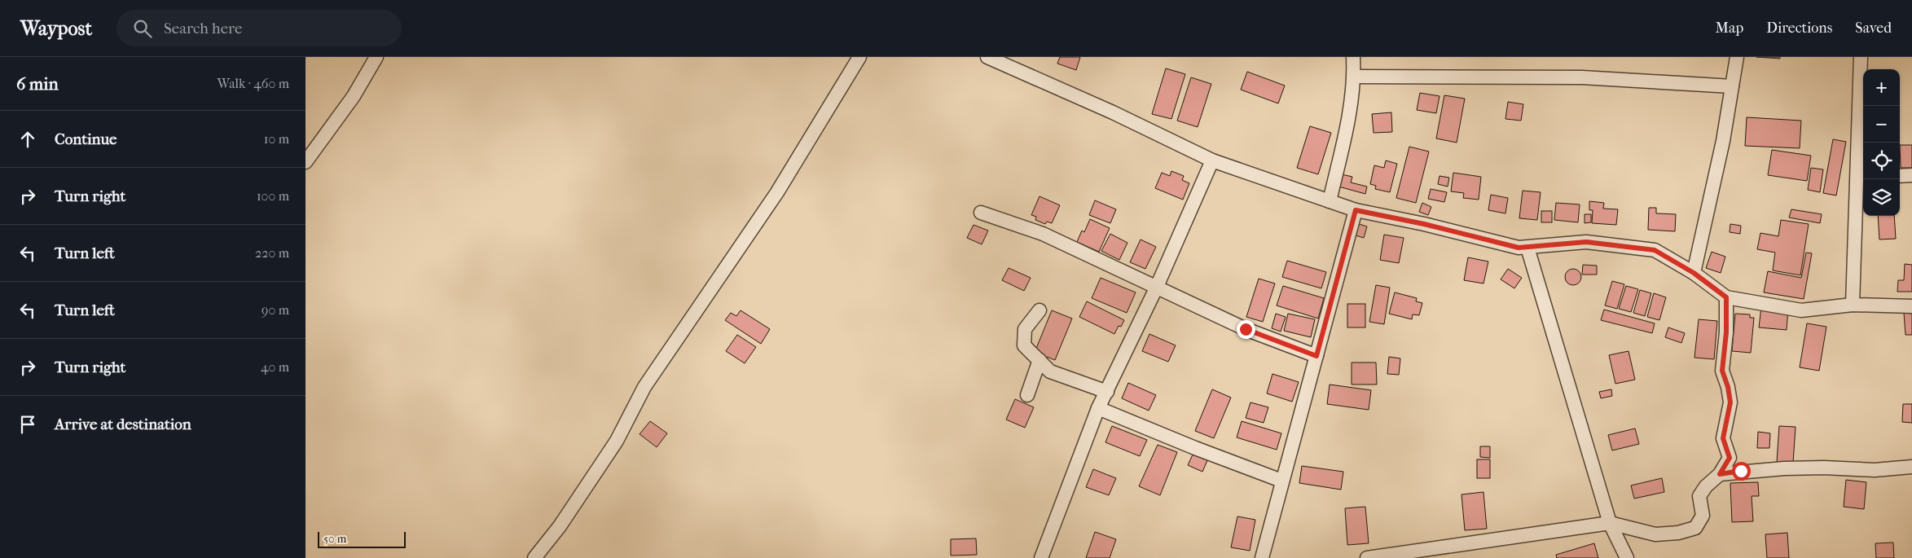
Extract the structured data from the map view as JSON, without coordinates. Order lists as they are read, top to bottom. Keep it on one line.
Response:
{"scale_bar":"50 m","page":{"header":"Waypost","search":"Search here","nav":["Map","Directions","Saved"],"heading":["6 min","Walk · 460 m"],"map_buttons":["+","−"],"list":[["Continue","10 m"],["Turn right","100 m"],["Turn left","220 m"],["Turn left","90 m"],["Turn right","40 m"],"Arrive at destination"],"scale":"50 m"}}
